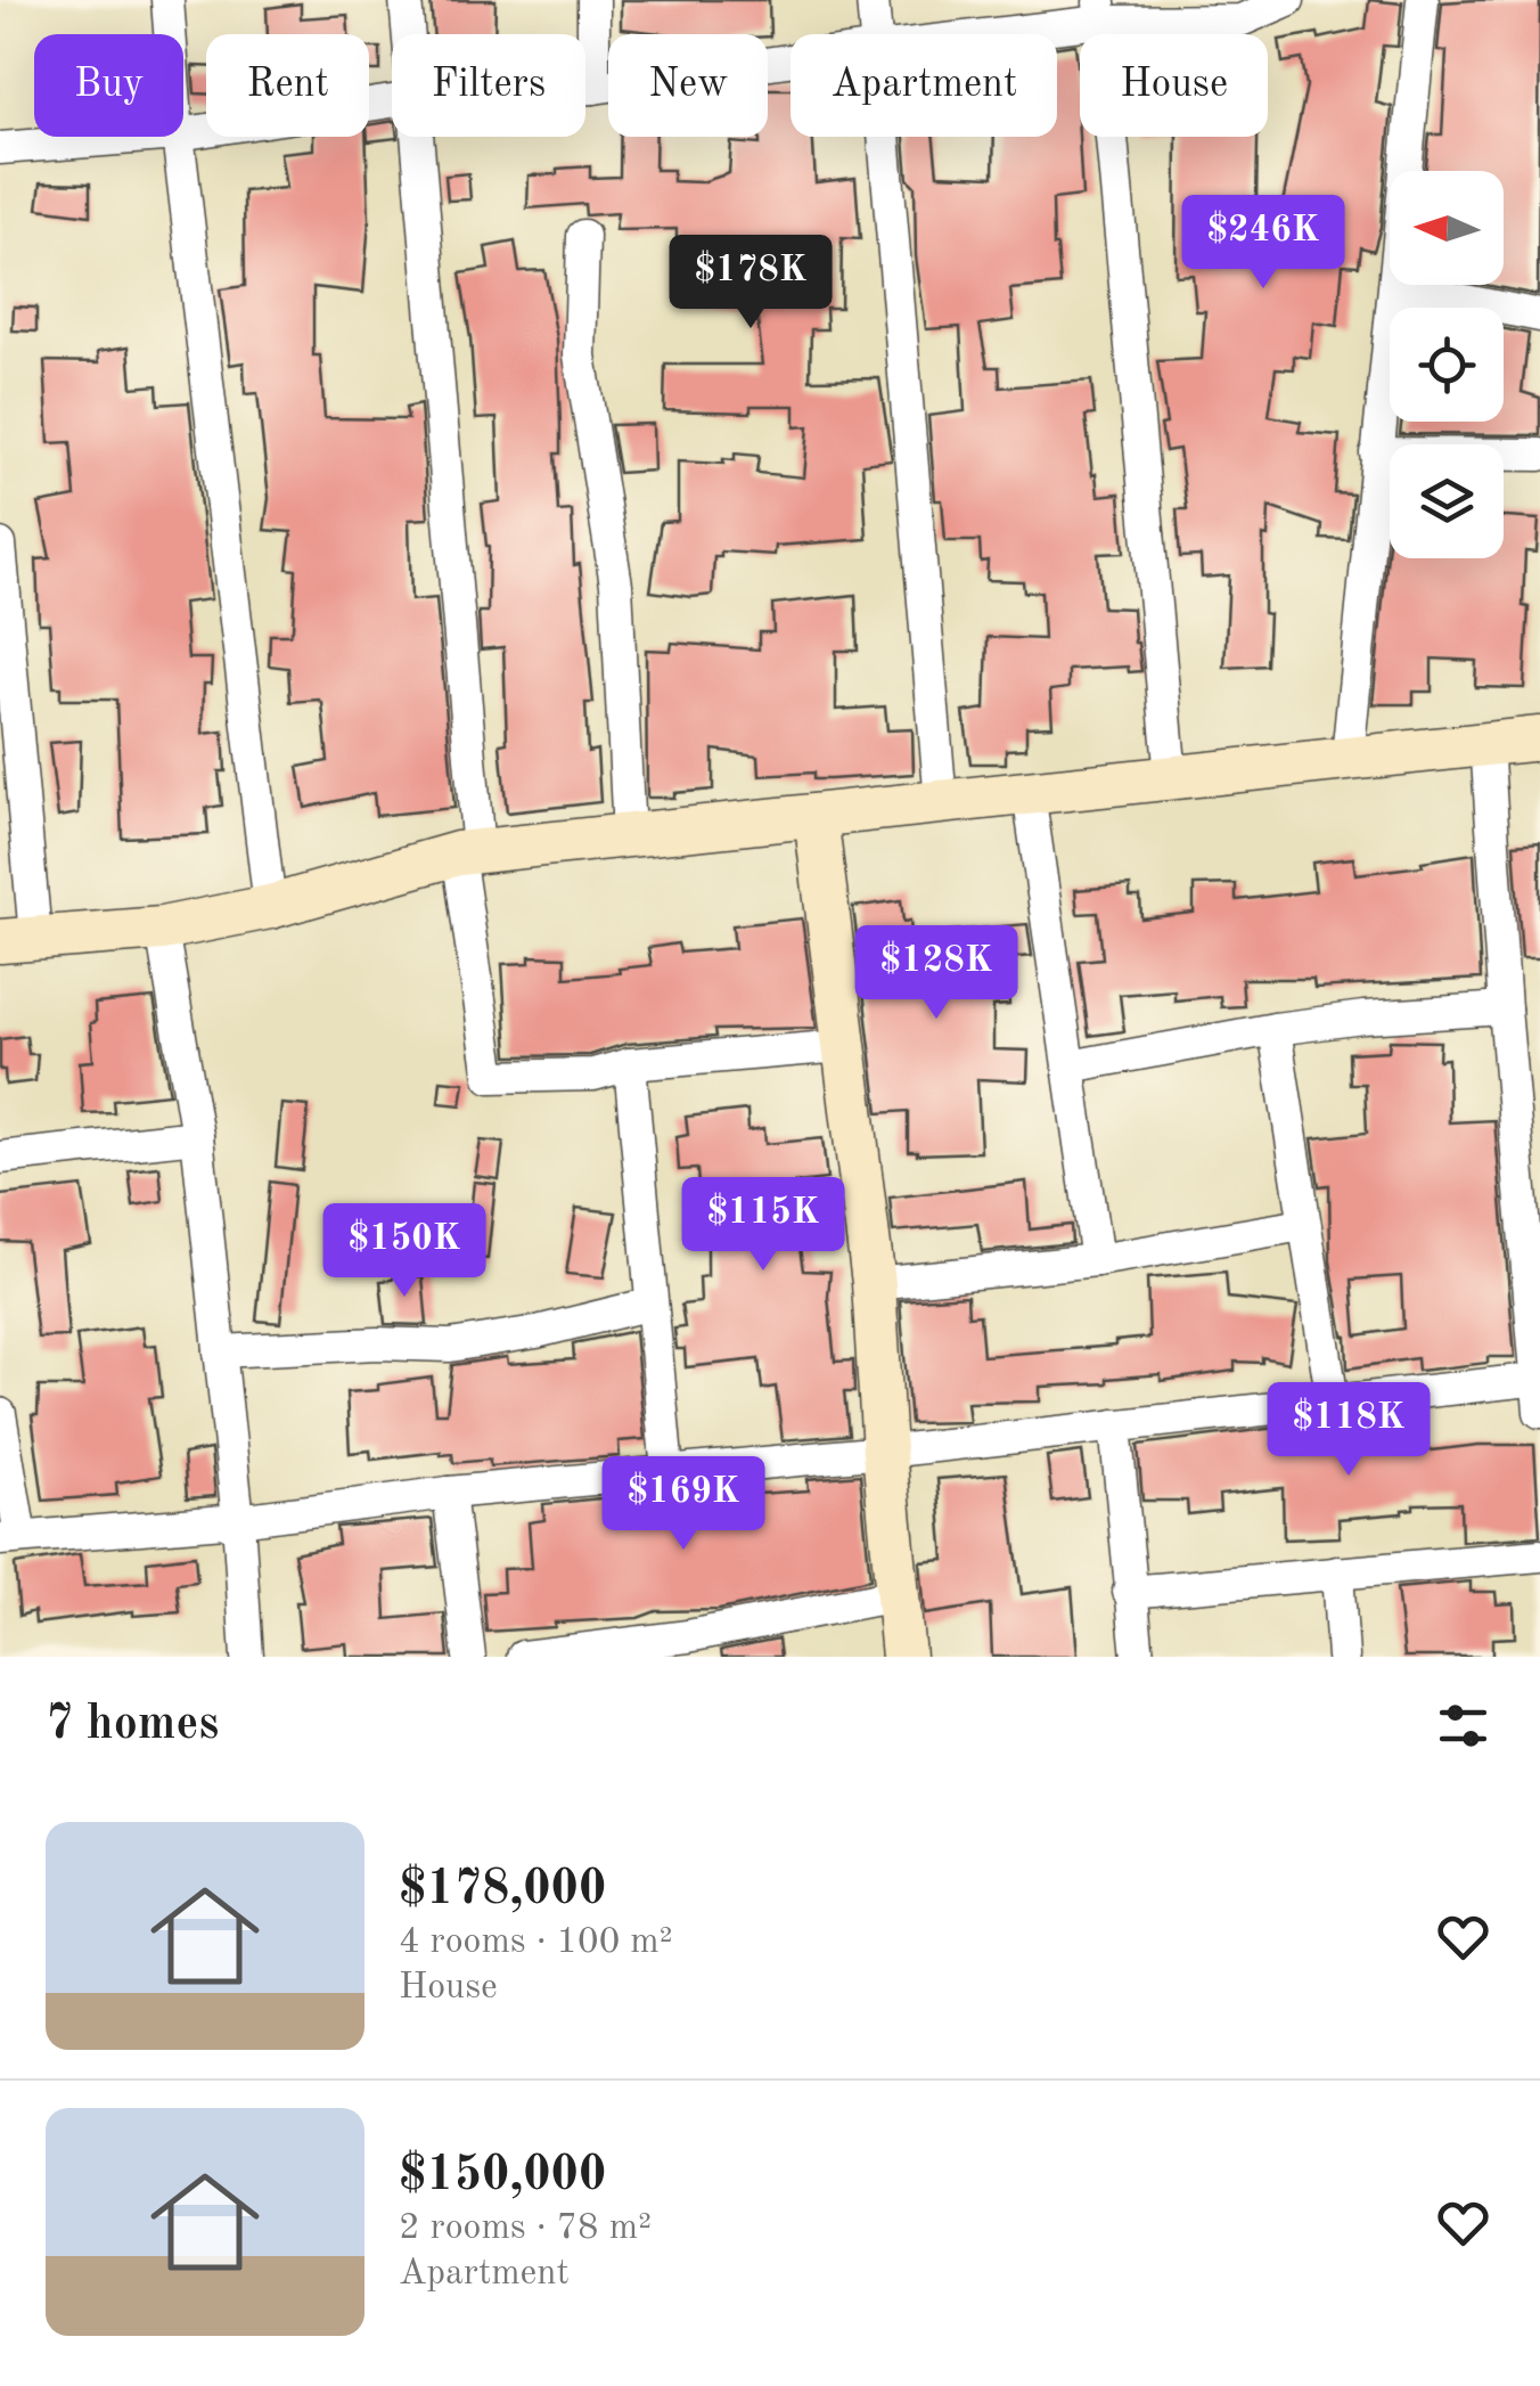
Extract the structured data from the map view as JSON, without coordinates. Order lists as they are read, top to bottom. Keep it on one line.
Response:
{"north":"left","page":{"chip":["Buy","Rent","Filters","New","Apartment","House"],"price":["$246K","$178K","$128K","$115K","$150K","$118K","$169K"],"heading":"7 homes","list":[{"name":"$178,000","note":"4 rooms · 100 m² · House"},{"name":"$150,000","note":"2 rooms · 78 m² · Apartment"}]}}
